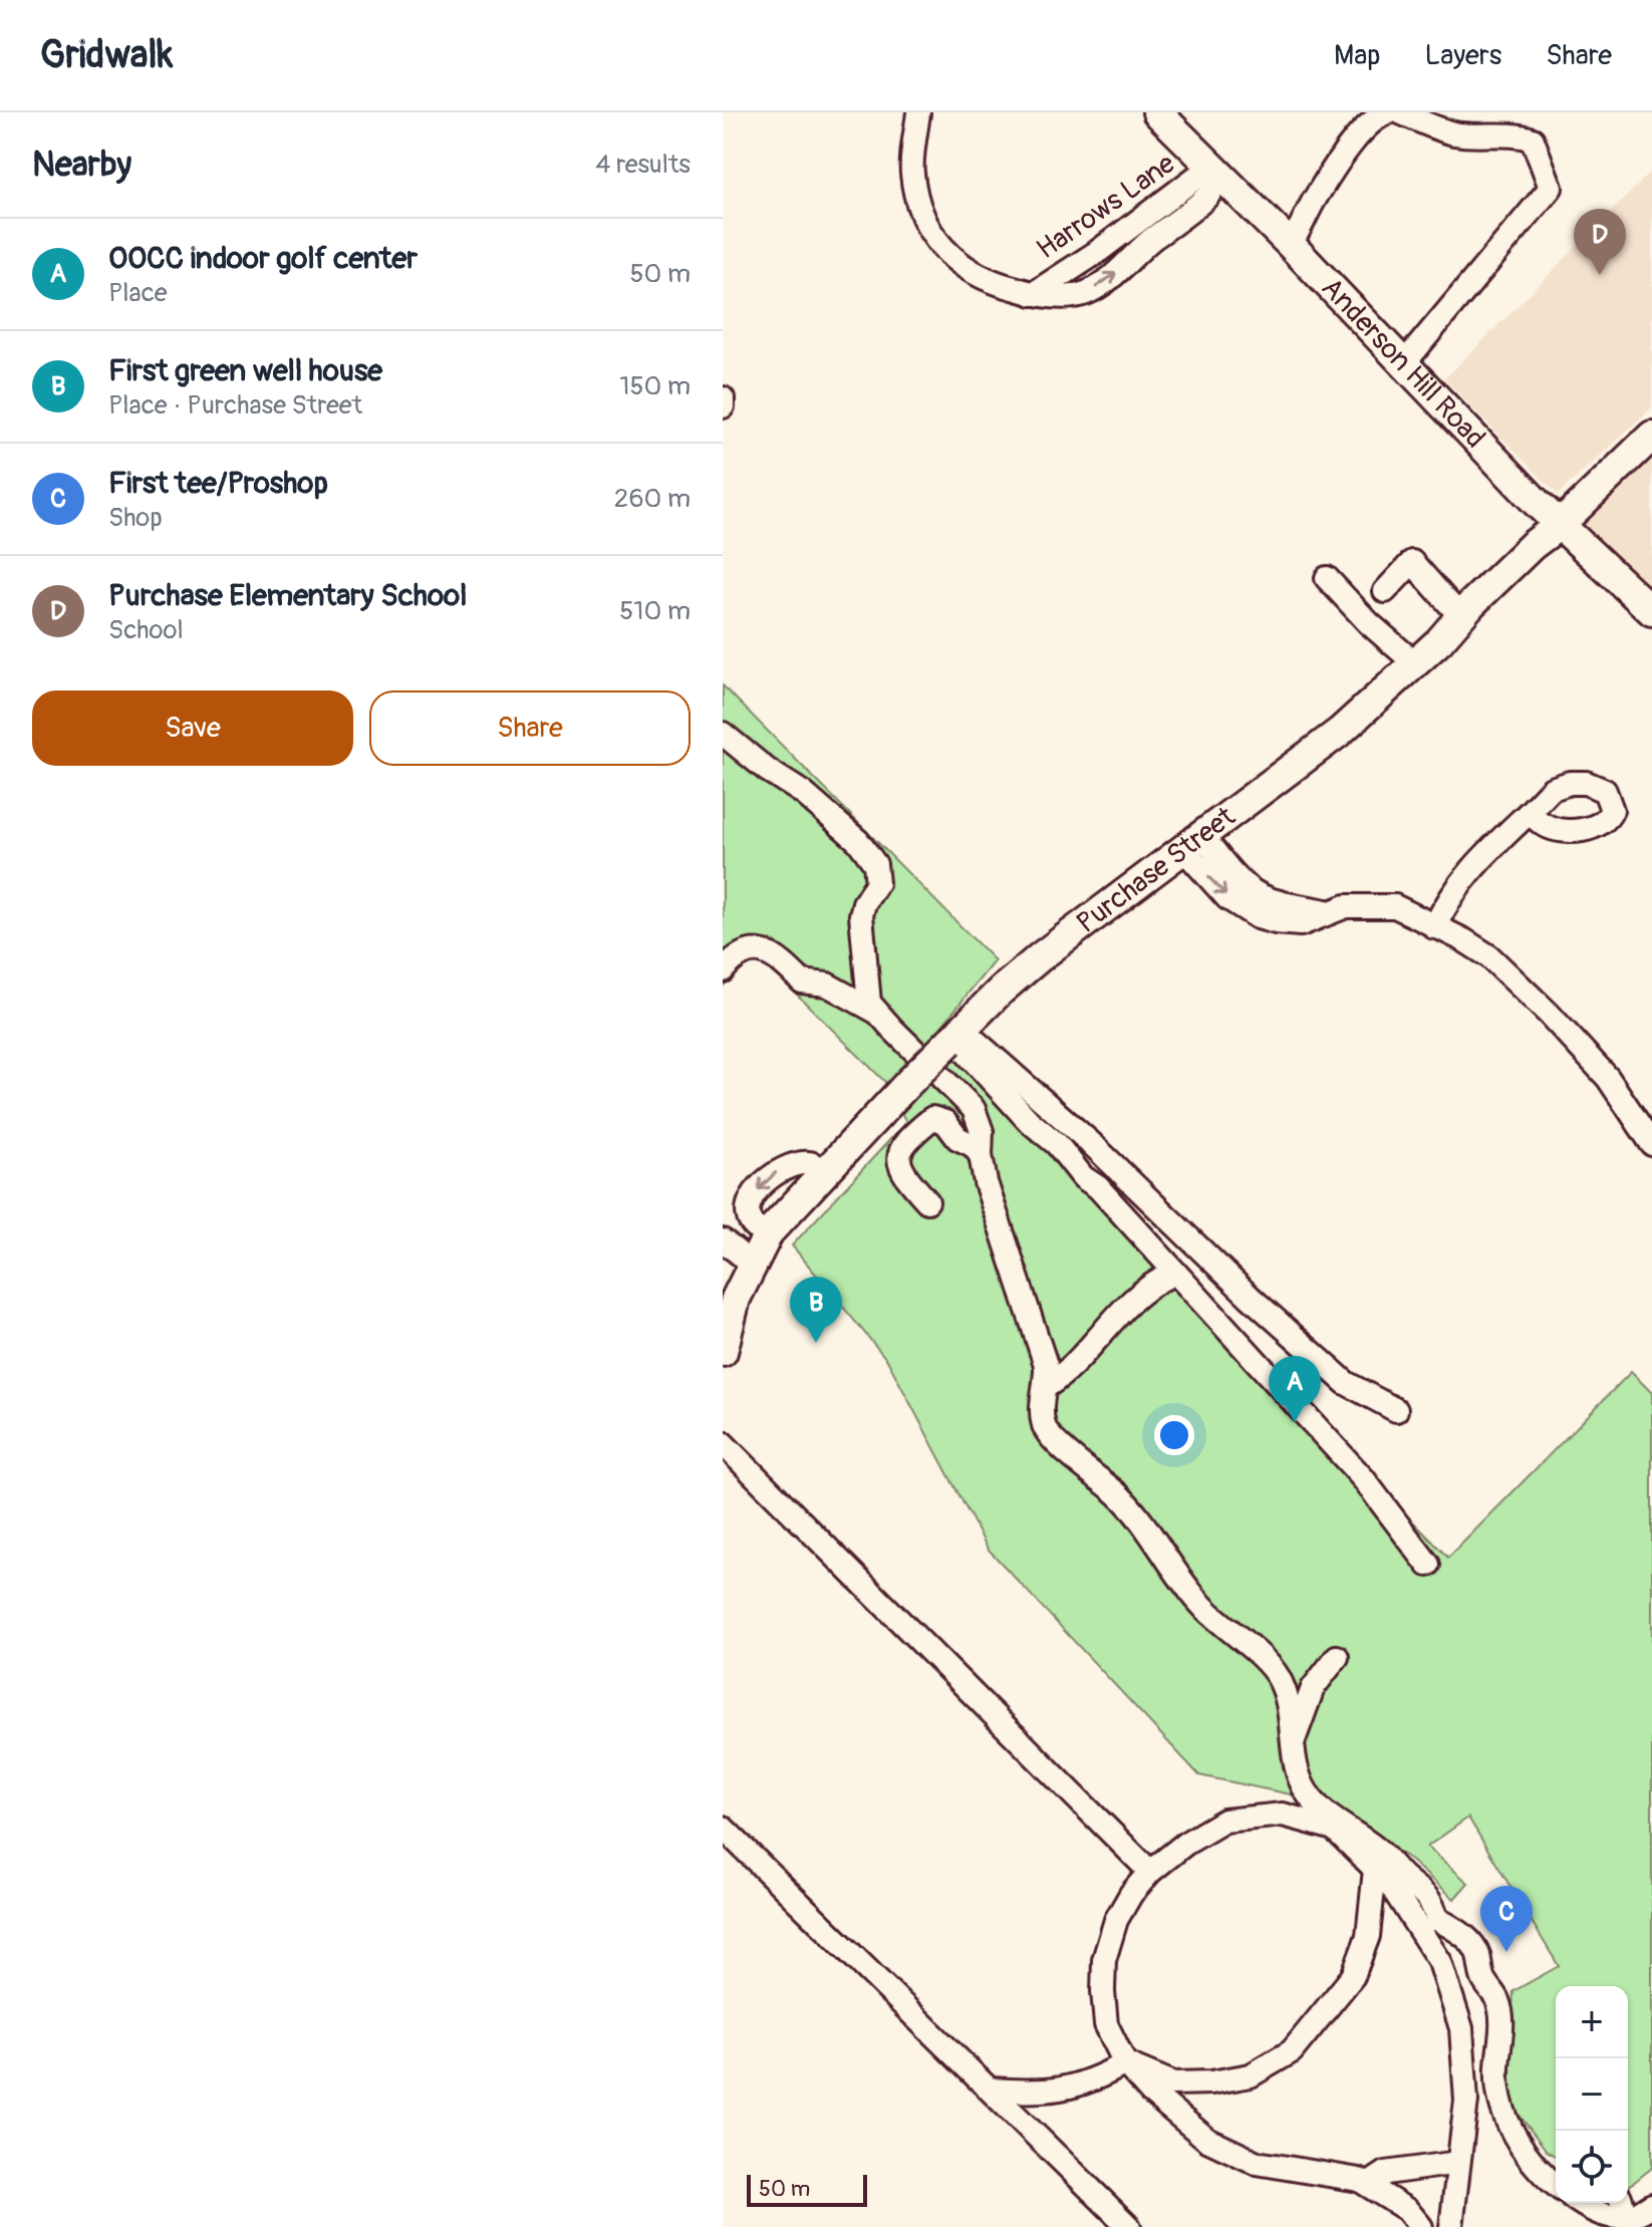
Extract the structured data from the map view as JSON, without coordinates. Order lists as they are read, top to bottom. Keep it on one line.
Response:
{"streets":{"main road":["Anderson Hill Road","Purchase Street"],"street":["Harrows Lane"]},"crossings":[["Harrows Lane","Anderson Hill Road"],["Anderson Hill Road","Purchase Street"]],"scale_bar":"50 m","page":{"header":"Gridwalk","nav":["Map","Layers","Share"],"heading":["Nearby","4 results"],"pins":["D","B","A","C"],"list":[{"mark":"A","name":"OOCC indoor golf center","note":"Place","value":"50 m"},{"mark":"B","name":"First green well house","note":"Place · Purchase Street","value":"150 m"},{"mark":"C","name":"First tee/Proshop","note":"Shop","value":"260 m"},{"mark":"D","name":"Purchase Elementary School","note":"School","value":"510 m"}],"buttons":["Save","Share"],"map_buttons":["+","−"],"scale":"50 m"}}
